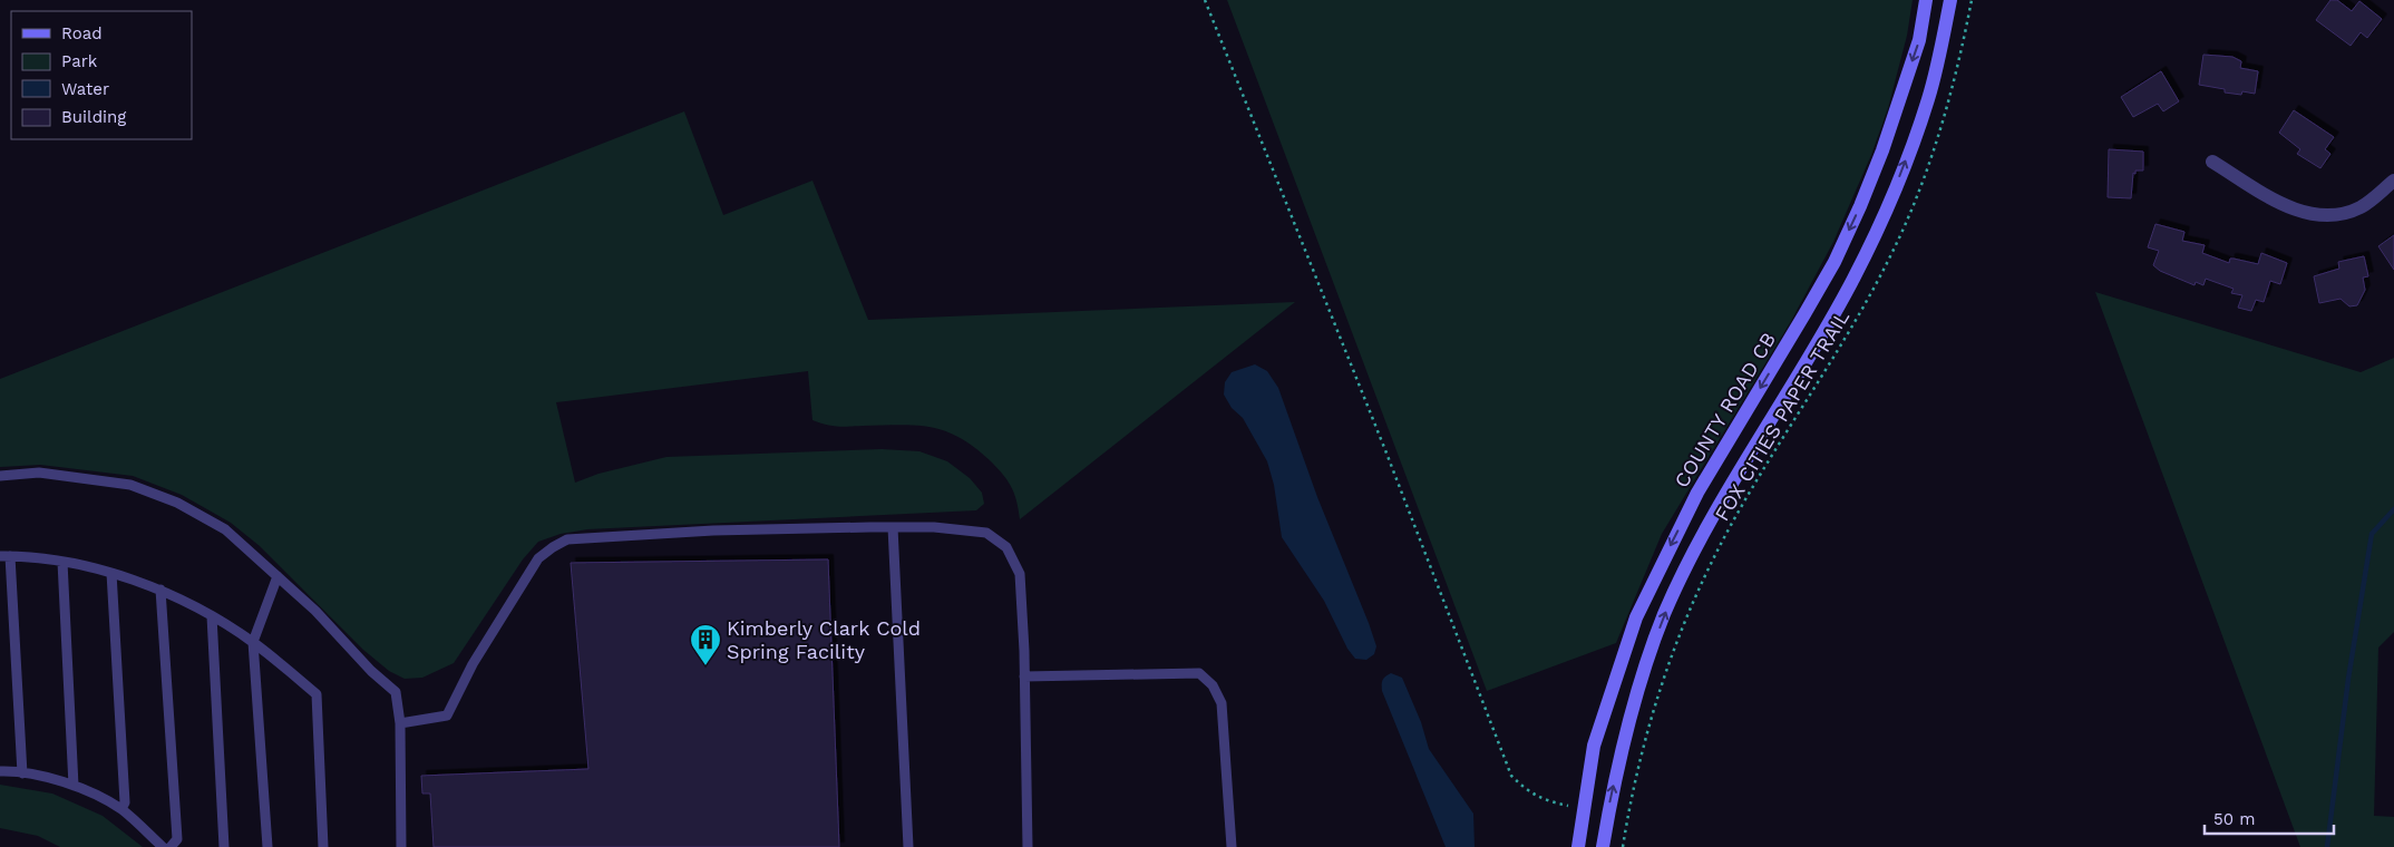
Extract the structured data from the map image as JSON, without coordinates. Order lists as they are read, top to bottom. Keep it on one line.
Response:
{"streets":{"main road":["COUNTY ROAD CB"],"path":["FOX CITIES PAPER TRAIL"]},"places":{"building":["Kimberly Clark Cold Spring Facility"]},"legend":["Road","Park","Water","Building"],"scale_bar":"50 m"}
